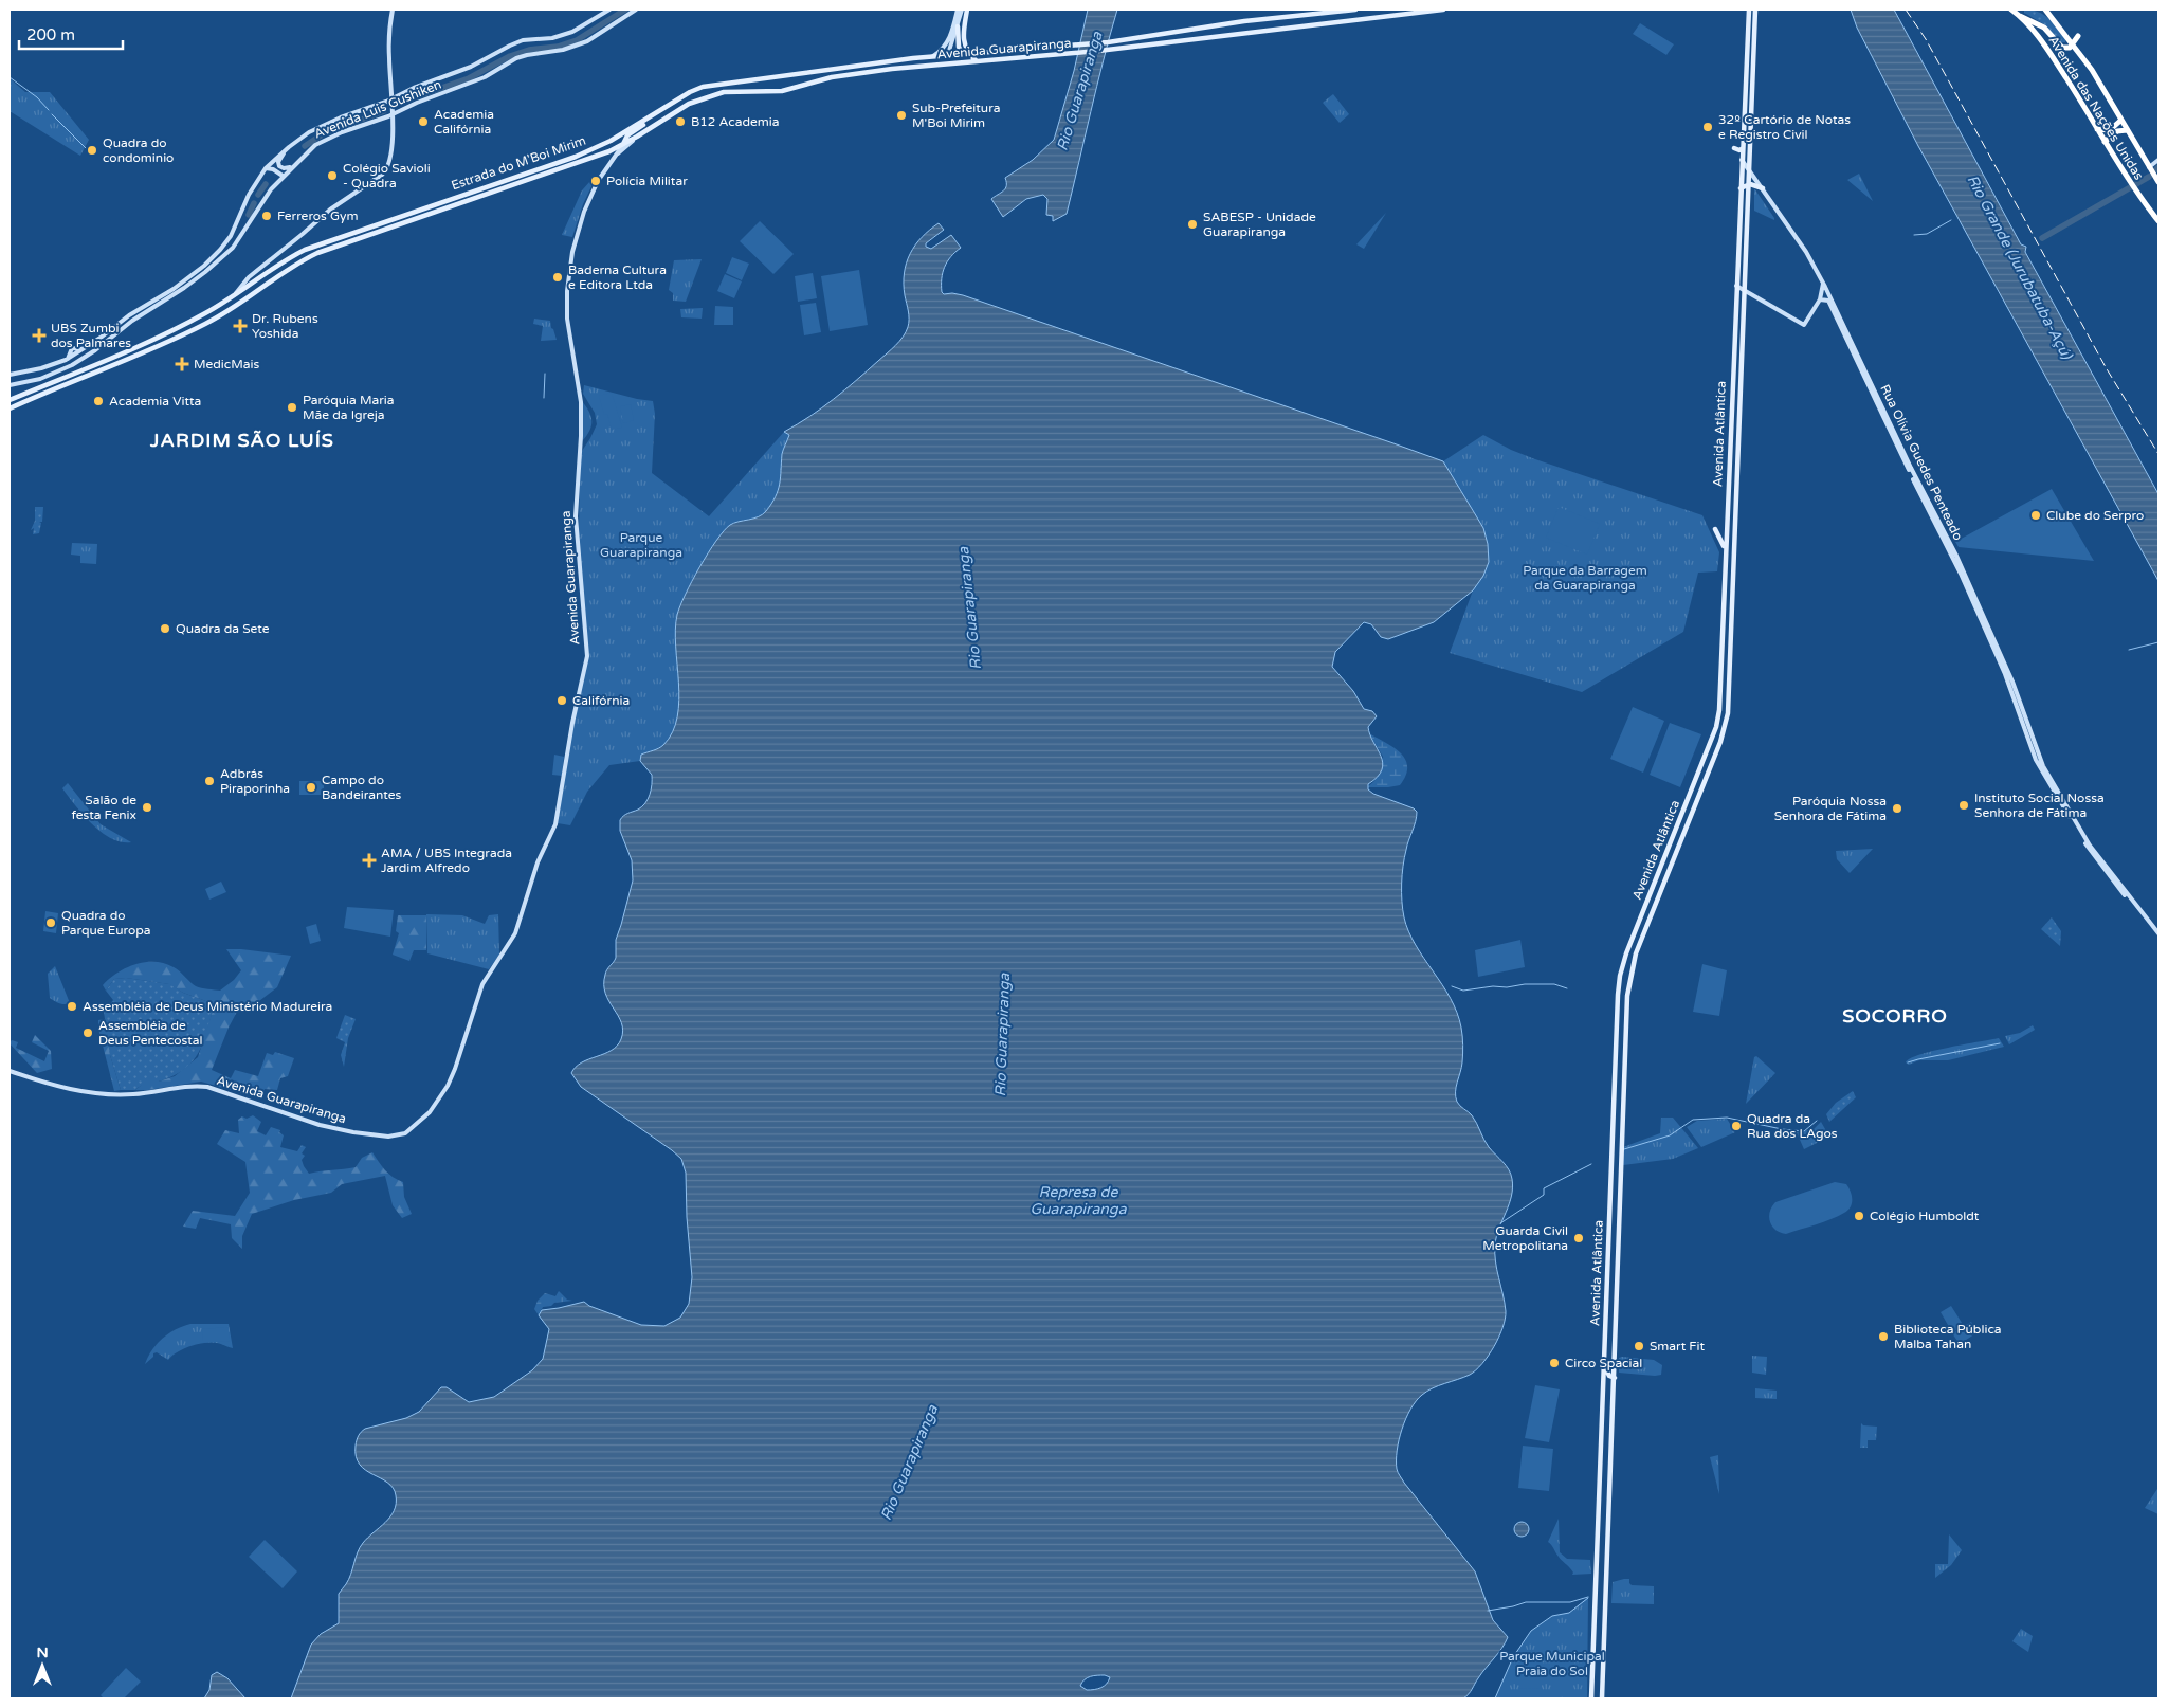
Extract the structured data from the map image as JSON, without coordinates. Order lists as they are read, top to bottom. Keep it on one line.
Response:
{"streets":{"highway":["Avenida das Nações Unidas"],"main road":["Avenida Guarapiranga","Avenida Luis Gushiken","Estrada do M'Boi Mirim","Avenida Atlântica","Rua Olívia Guedes Penteado"]},"crossings":[["Avenida Guarapiranga","Estrada do M'Boi Mirim"],["Avenida Atlântica","Rua Olívia Guedes Penteado"]],"districts":["JARDIM SÃO LUÍS","SOCORRO"],"water":["Rio Guarapiranga","Rio Grande (Jurubatuba-Açú)","Represa de Guarapiranga"],"parks":["Parque Guarapiranga","Parque da Barragem da Guarapiranga","Parque Municipal Praia do Sol"],"places":{"other":["Sub-Prefeitura M'Boi Mirim","Academia Califórnia","B12 Academia","32º Cartório de Notas e Registro Civil","Quadra do condominio","Colégio Savioli - Quadra","Polícia Militar","Ferreros Gym","SABESP - Unidade Guarapiranga","Baderna Cultura e Editora Ltda","Academia Vitta","Paróquia Maria Mãe da Igreja","Clube do Serpro","Quadra da Sete","Califórnia","Adbrás Piraporinha","Campo do Bandeirantes","Instituto Social Nossa Senhora de Fátima","Salão de festa Fenix","Paróquia Nossa Senhora de Fátima","Quadra do Parque Europa","Assembléia de Deus Ministério Madureira","Assembléia de Deus Pentecostal","Quadra da Rua dos LAgos","Colégio Humboldt","Guarda Civil Metropolitana","Biblioteca Pública Malba Tahan","Smart Fit","Circo Spacial"],"health":["Dr. Rubens Yoshida","UBS Zumbi dos Palmares","MedicMais","AMA / UBS Integrada Jardim Alfredo"]},"scale_bar":"200 m","north":"top"}
